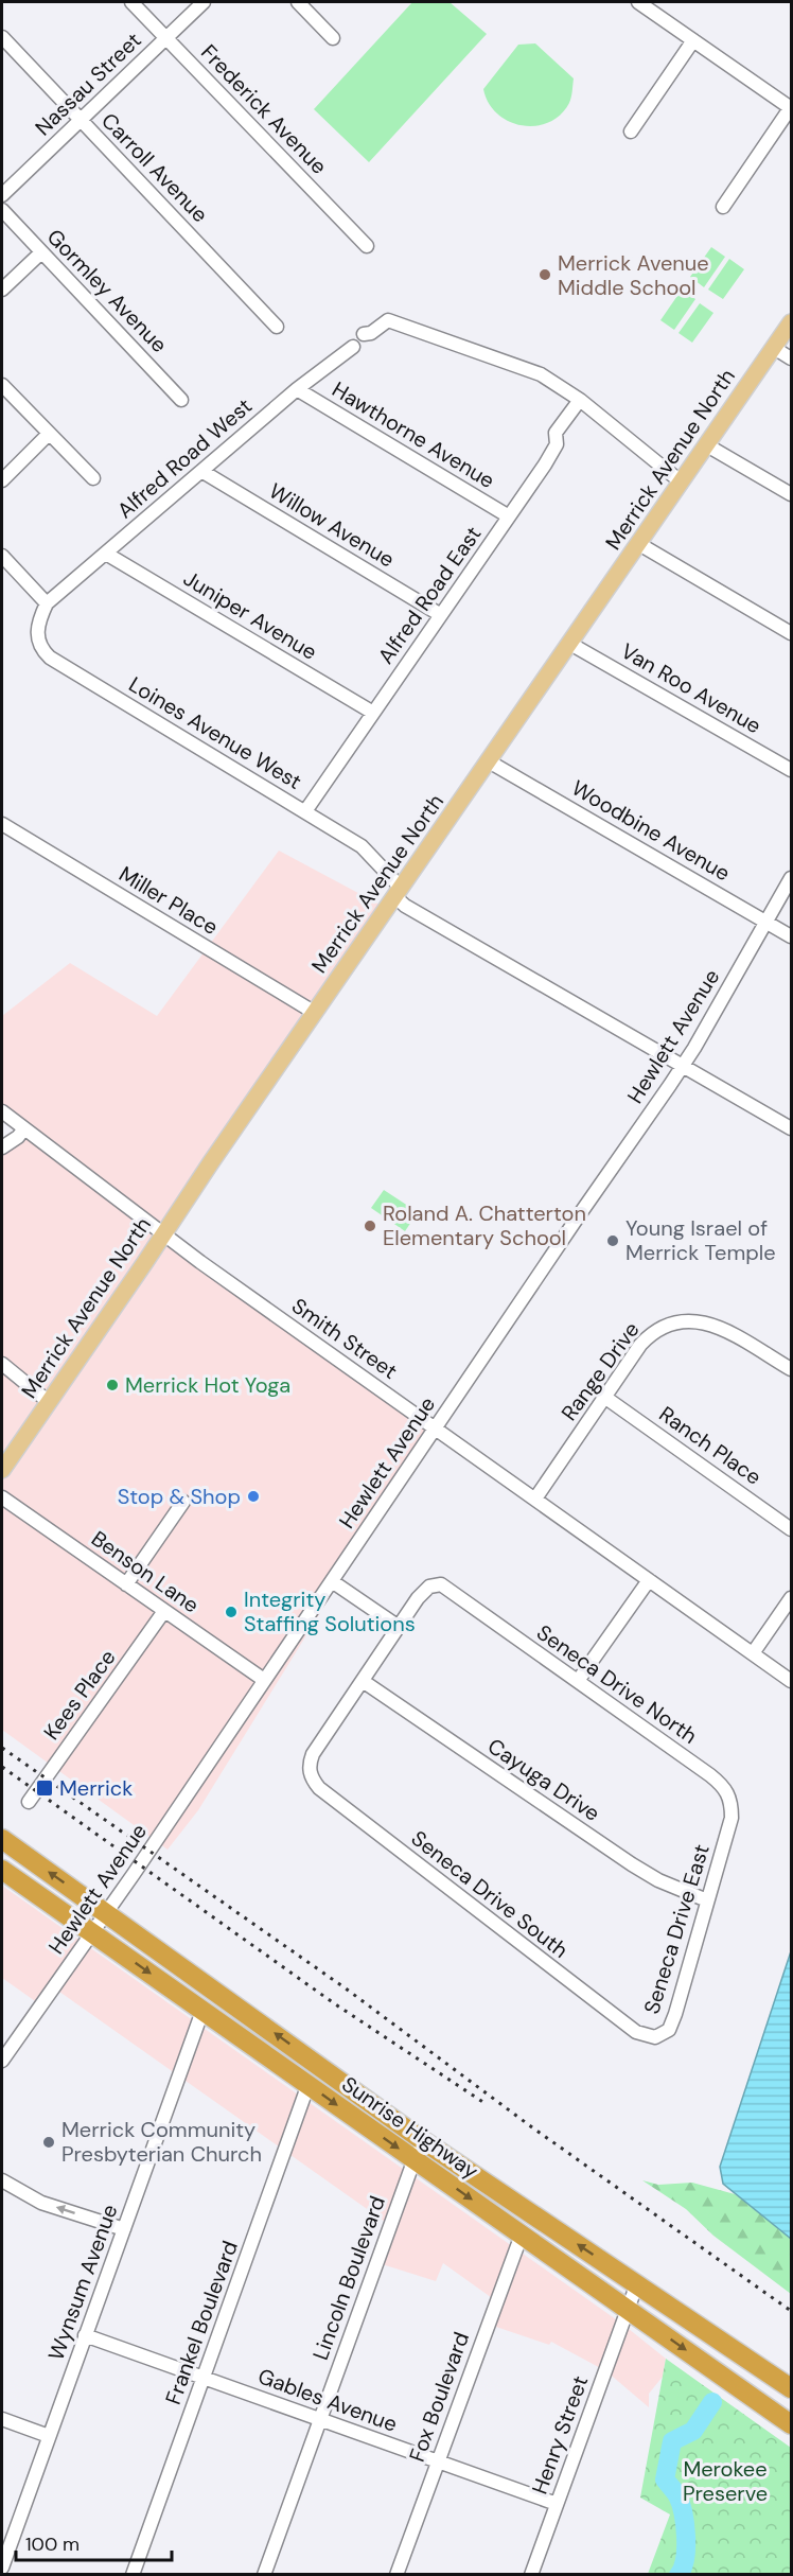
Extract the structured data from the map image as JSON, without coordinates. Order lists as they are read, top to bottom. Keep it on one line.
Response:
{"streets":{"highway":["Sunrise Highway"],"main road":["Merrick Avenue North"],"street":["Nassau Street","Frederick Avenue","Carroll Avenue","Gormley Avenue","Hawthorne Avenue","Alfred Road West","Willow Avenue","Alfred Road East","Juniper Avenue","Van Roo Avenue","Loines Avenue West","Woodbine Avenue","Miller Place","Hewlett Avenue","Smith Street","Range Drive","Ranch Place","Benson Lane","Seneca Drive North","Kees Place","Cayuga Drive","Seneca Drive South","Seneca Drive East","Lincoln Boulevard","Wynsum Avenue","Frankel Boulevard","Fox Boulevard","Gables Avenue","Henry Street"]},"crossings":[["Nassau Street","Frederick Avenue"],["Nassau Street","Carroll Avenue"],["Hawthorne Avenue","Alfred Road West"],["Hawthorne Avenue","Alfred Road East"],["Alfred Road West","Willow Avenue"],["Alfred Road West","Juniper Avenue"],["Alfred Road West","Loines Avenue West"],["Merrick Avenue North","Van Roo Avenue"],["Merrick Avenue North","Loines Avenue West"],["Merrick Avenue North","Woodbine Avenue"],["Merrick Avenue North","Miller Place"],["Merrick Avenue North","Smith Street"],["Willow Avenue","Alfred Road East"],["Alfred Road East","Juniper Avenue"],["Alfred Road East","Loines Avenue West"],["Loines Avenue West","Hewlett Avenue"],["Woodbine Avenue","Hewlett Avenue"],["Hewlett Avenue","Smith Street"],["Hewlett Avenue","Benson Lane"],["Hewlett Avenue","Sunrise Highway"],["Smith Street","Range Drive"],["Range Drive","Ranch Place"],["Benson Lane","Kees Place"],["Seneca Drive North","Cayuga Drive"],["Seneca Drive North","Seneca Drive South"],["Seneca Drive North","Seneca Drive East"],["Cayuga Drive","Seneca Drive East"],["Seneca Drive South","Seneca Drive East"],["Sunrise Highway","Lincoln Boulevard"],["Sunrise Highway","Wynsum Avenue"],["Sunrise Highway","Frankel Boulevard"],["Sunrise Highway","Fox Boulevard"],["Sunrise Highway","Henry Street"],["Lincoln Boulevard","Gables Avenue"],["Wynsum Avenue","Gables Avenue"],["Frankel Boulevard","Gables Avenue"],["Fox Boulevard","Gables Avenue"],["Gables Avenue","Henry Street"]],"parks":["Merokee Preserve"],"places":{"other":["Merrick Avenue Middle School","Roland A. Chatterton Elementary School","Young Israel of Merrick Temple","Merrick Hot Yoga","Stop & Shop","Integrity Staffing Solutions","Merrick Community Presbyterian Church"],"transit":["Merrick"]},"scale_bar":"100 m"}
